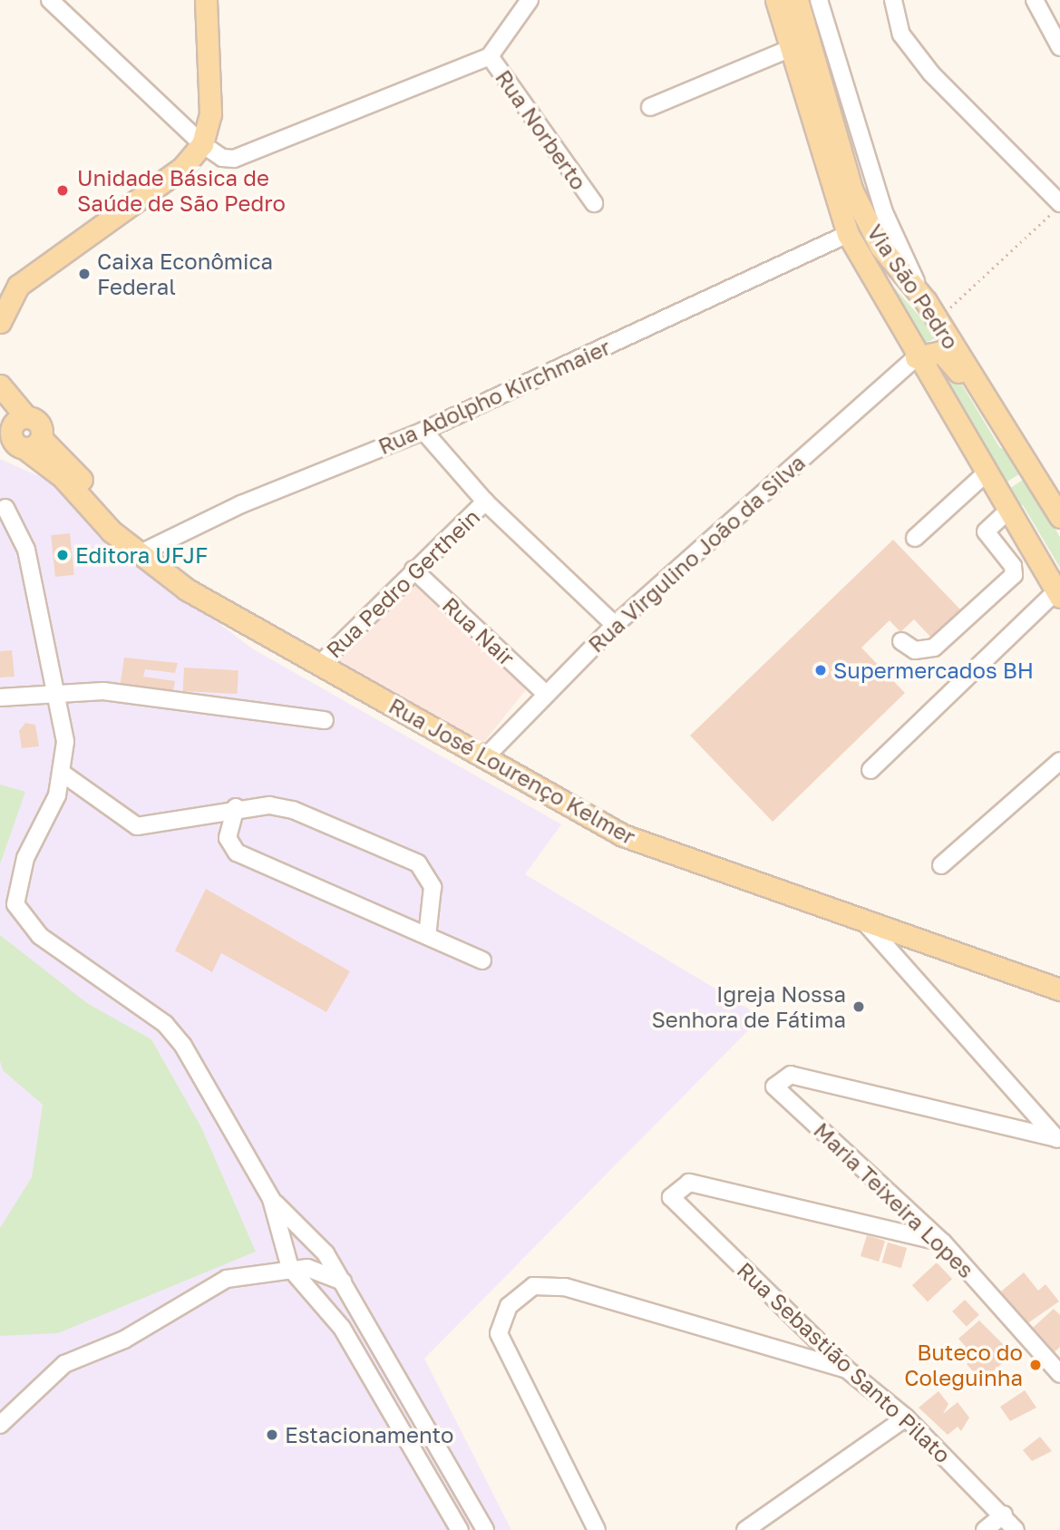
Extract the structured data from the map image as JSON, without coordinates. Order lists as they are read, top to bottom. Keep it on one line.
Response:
{"streets":{"main road":["Via São Pedro","Rua José Lourenço Kelmer"],"street":["Rua Norberto","Rua Adolpho Kirchmaier","Rua Virgulino João da Silva","Rua Pedro Gerthein","Rua Nair","Maria Teixeira Lopes","Rua Sebastião Santo Pilato"]},"crossings":[["Rua Adolpho Kirchmaier","Rua José Lourenço Kelmer"],["Rua Virgulino João da Silva","Rua Nair"],["Rua Virgulino João da Silva","Rua José Lourenço Kelmer"],["Rua Pedro Gerthein","Rua Nair"],["Rua Pedro Gerthein","Rua José Lourenço Kelmer"],["Maria Teixeira Lopes","Rua Sebastião Santo Pilato"]],"places":["Unidade Básica de Saúde de São Pedro","Caixa Econômica Federal","Editora UFJF","Supermercados BH","Igreja Nossa Senhora de Fátima","Buteco do Coleguinha","Estacionamento"]}
